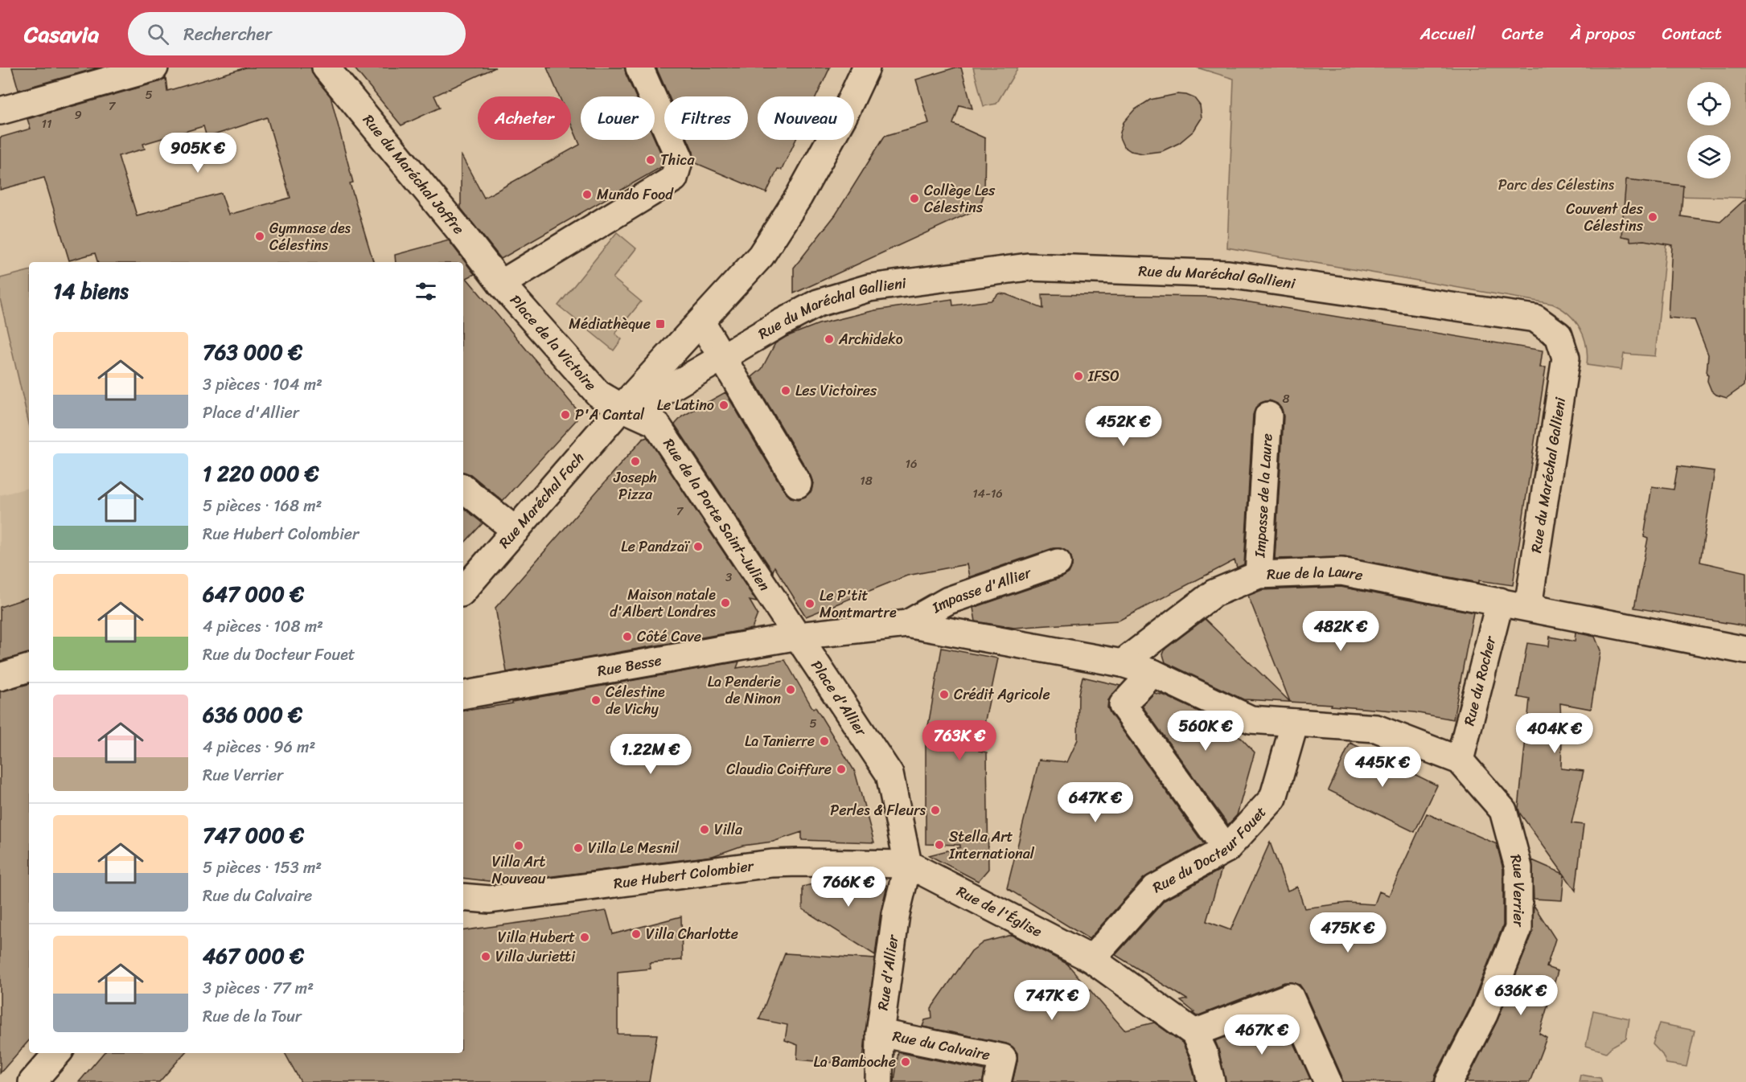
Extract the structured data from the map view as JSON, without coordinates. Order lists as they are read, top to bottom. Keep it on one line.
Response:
{"streets":{"street":["Rue du Maréchal Joffre","Rue du Maréchal Gallieni","Place de la Victoire","Impasse de la Laure","Rue Maréchal Foch","Rue de la Porte Saint-Julien","Rue de la Laure","Impasse d'Allier","Rue Besse","Rue du Rocher","Place d'Allier","Rue du Docteur Fouet","Rue Hubert Colombier","Rue Verrier","Rue de l'Église","Rue d'Allier","Rue du Calvaire"]},"crossings":[["Rue du Maréchal Joffre","Place de la Victoire"],["Rue du Maréchal Gallieni","Place de la Victoire"],["Rue du Maréchal Gallieni","Rue Maréchal Foch"],["Rue du Maréchal Gallieni","Rue de la Porte Saint-Julien"],["Rue du Maréchal Gallieni","Rue de la Laure"],["Place de la Victoire","Rue Maréchal Foch"],["Place de la Victoire","Rue de la Porte Saint-Julien"],["Impasse de la Laure","Rue de la Laure"],["Rue Maréchal Foch","Rue de la Porte Saint-Julien"],["Rue de la Porte Saint-Julien","Rue Besse"],["Rue de la Porte Saint-Julien","Place d'Allier"],["Rue de la Laure","Rue du Rocher"],["Rue Besse","Place d'Allier"],["Rue du Rocher","Rue Verrier"],["Place d'Allier","Rue Hubert Colombier"],["Place d'Allier","Rue de l'Église"],["Place d'Allier","Rue d'Allier"],["Rue du Docteur Fouet","Rue de l'Église"],["Rue Hubert Colombier","Rue de l'Église"],["Rue Hubert Colombier","Rue d'Allier"],["Rue de l'Église","Rue d'Allier"],["Rue d'Allier","Rue du Calvaire"]],"parks":["Parc des Célestins"],"places":{"other":["Thica","Mundo Food","Collège Les Célestins","Couvent des Célestins","Gymnase des Célestins","Archideko","IFSO","Les Victoires","Le Latino","P'A Cantal","Joseph Pizza","Le Pandzaï","Maison natale d'Albert Londres","Le P'tit Montmartre","Côté Cave","La Penderie de Ninon","Crédit Agricole","Célestine de Vichy","La Tanierre","Claudia Coiffure","Perles & Fleurs","Villa","Stella Art International","Villa Art Nouveau","Villa Le Mesnil","Villa Charlotte","Villa Hubert","Villa Jurietti","La Bamboche"],"transit":["Médiathèque"]},"house_numbers":["5","7","9","11","8","16","18","14-16","7","3","5"],"page":{"header":"Casavia","search":"Rechercher","nav":["Accueil","Carte","À propos","Contact"],"chip":["Acheter","Louer","Filtres","Nouveau"],"price":["905K €","452K €","482K €","560K €","404K €","763K €","1.22M €","445K €","647K €","766K €","475K €","636K €","747K €","467K €"],"heading":"14 biens","list":[{"name":"763 000 €","note":"3 pièces · 104 m² · Place d'Allier"},{"name":"1 220 000 €","note":"5 pièces · 168 m² · Rue Hubert Colombier"},{"name":"647 000 €","note":"4 pièces · 108 m² · Rue du Docteur Fouet"},{"name":"636 000 €","note":"4 pièces · 96 m² · Rue Verrier"},{"name":"747 000 €","note":"5 pièces · 153 m² · Rue du Calvaire"},{"name":"467 000 €","note":"3 pièces · 77 m² · Rue de la Tour"}]}}
